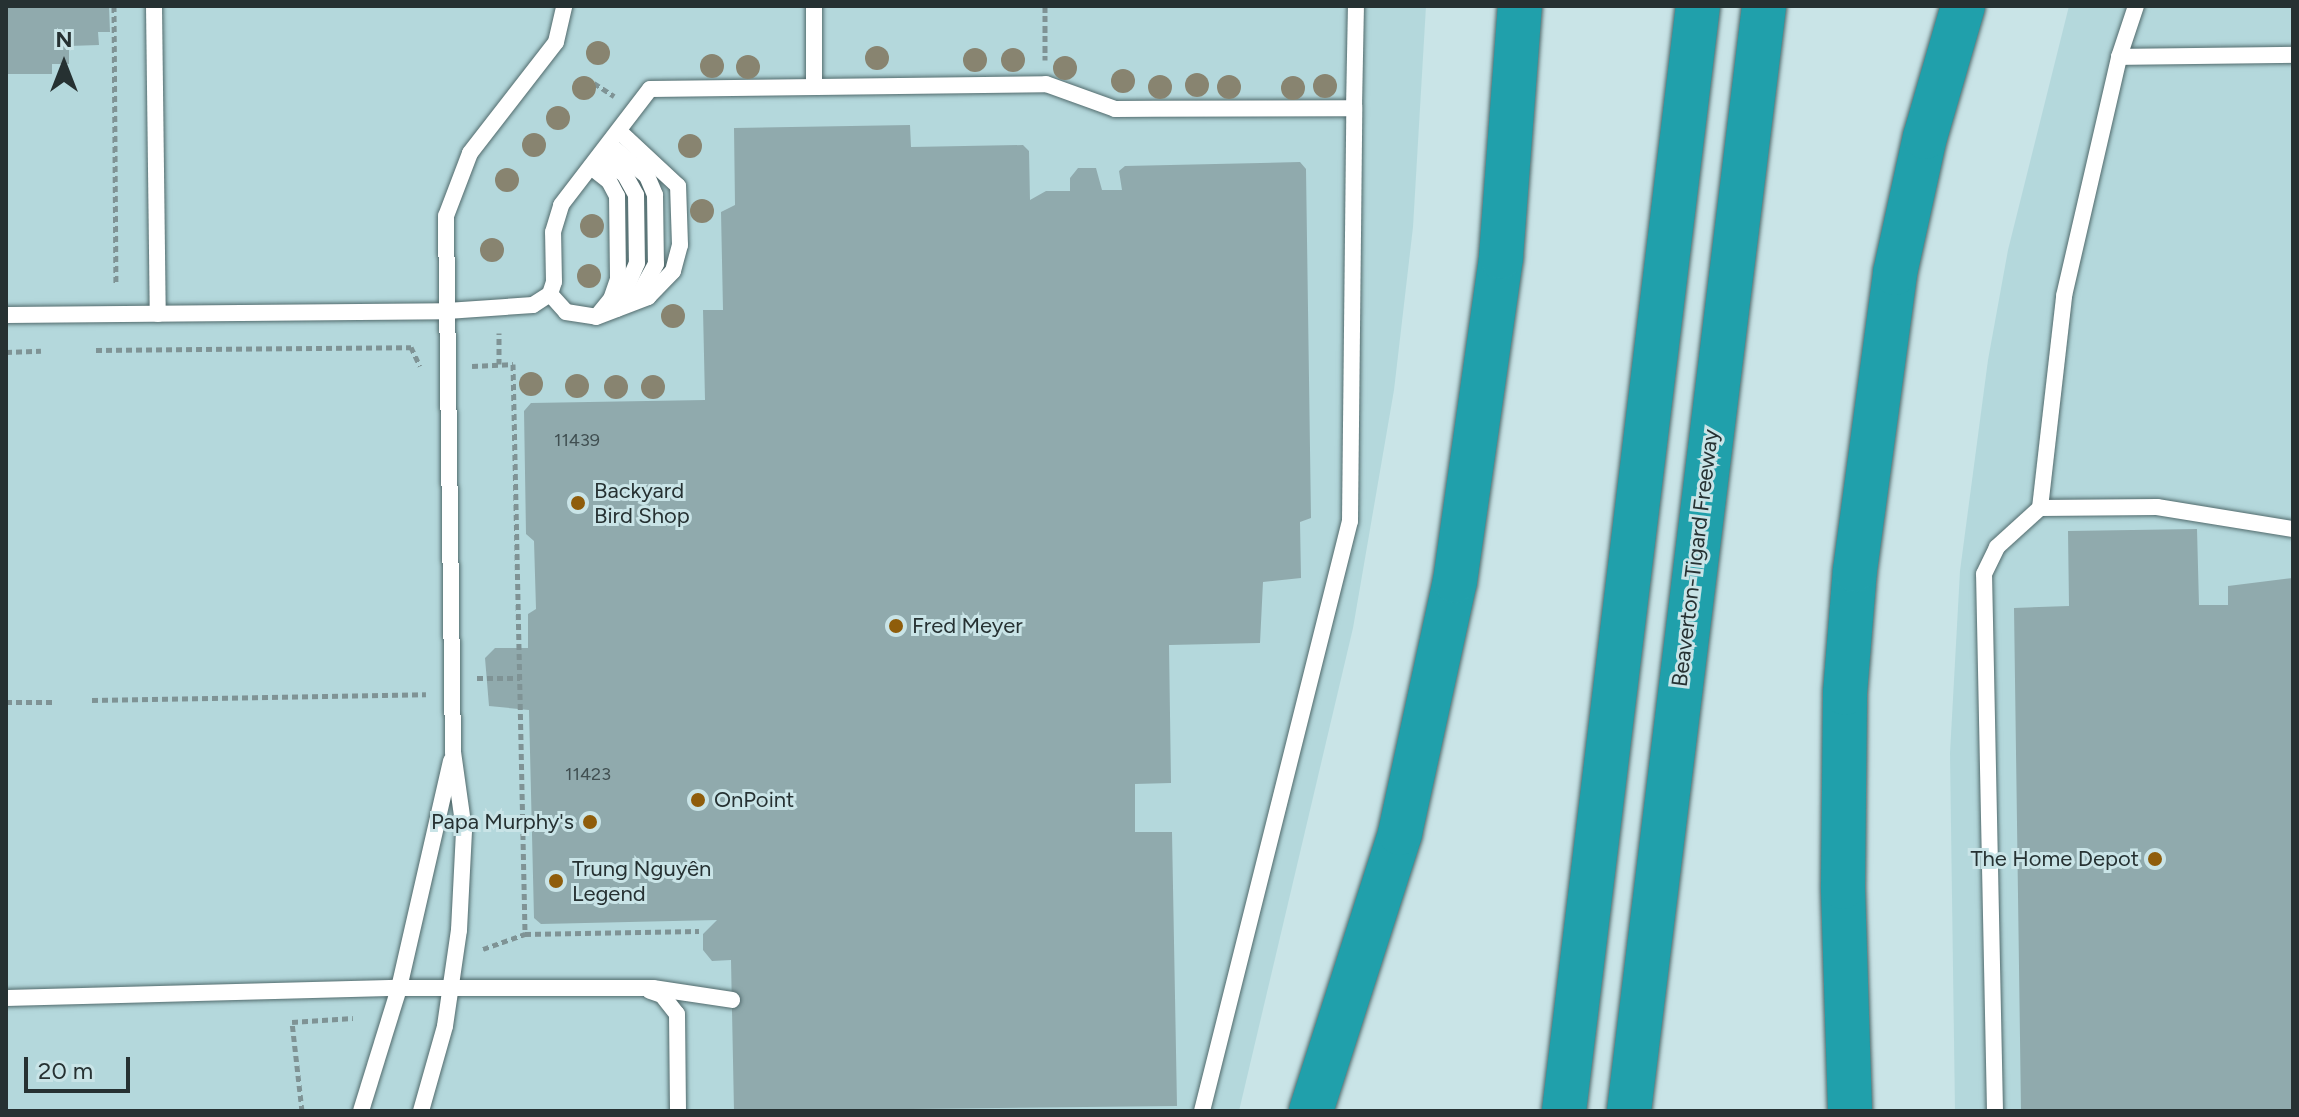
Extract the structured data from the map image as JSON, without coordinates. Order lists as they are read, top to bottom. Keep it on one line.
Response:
{"streets":{"highway":["Beaverton-Tigard Freeway"]},"places":["Backyard Bird Shop","Fred Meyer","OnPoint","Papa Murphy's","The Home Depot","Trung Nguyên Legend"],"house_numbers":["11439","11423"],"scale_bar":"20 m","north":"top"}
